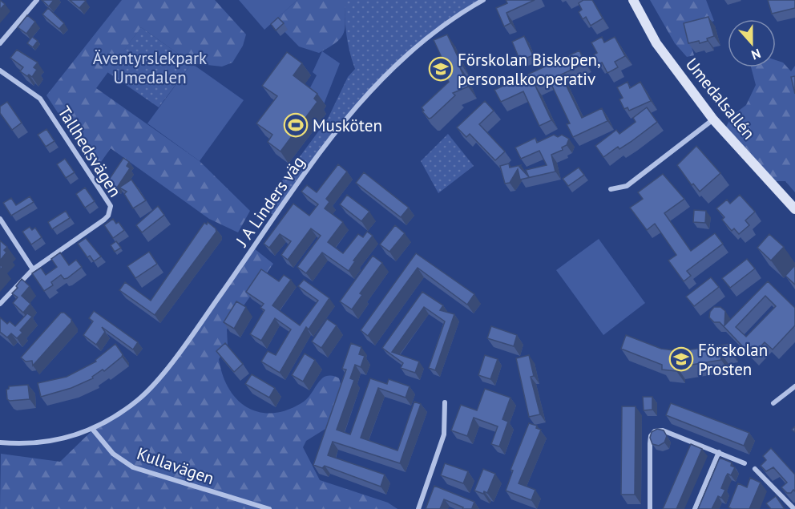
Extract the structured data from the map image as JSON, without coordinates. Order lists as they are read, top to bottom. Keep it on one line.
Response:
{"streets":{"street":["Umedalsallén","Tallhedsvägen","J A Linders väg","Kullavägen"]},"crossings":[["J A Linders väg","Kullavägen"]],"parks":["Äventyrslekpark Umedalen"],"places":{"school or university":["Förskolan Biskopen, personalkooperativ","Förskolan Prosten"],"sports":["Musköten"]},"north":"bottom"}
